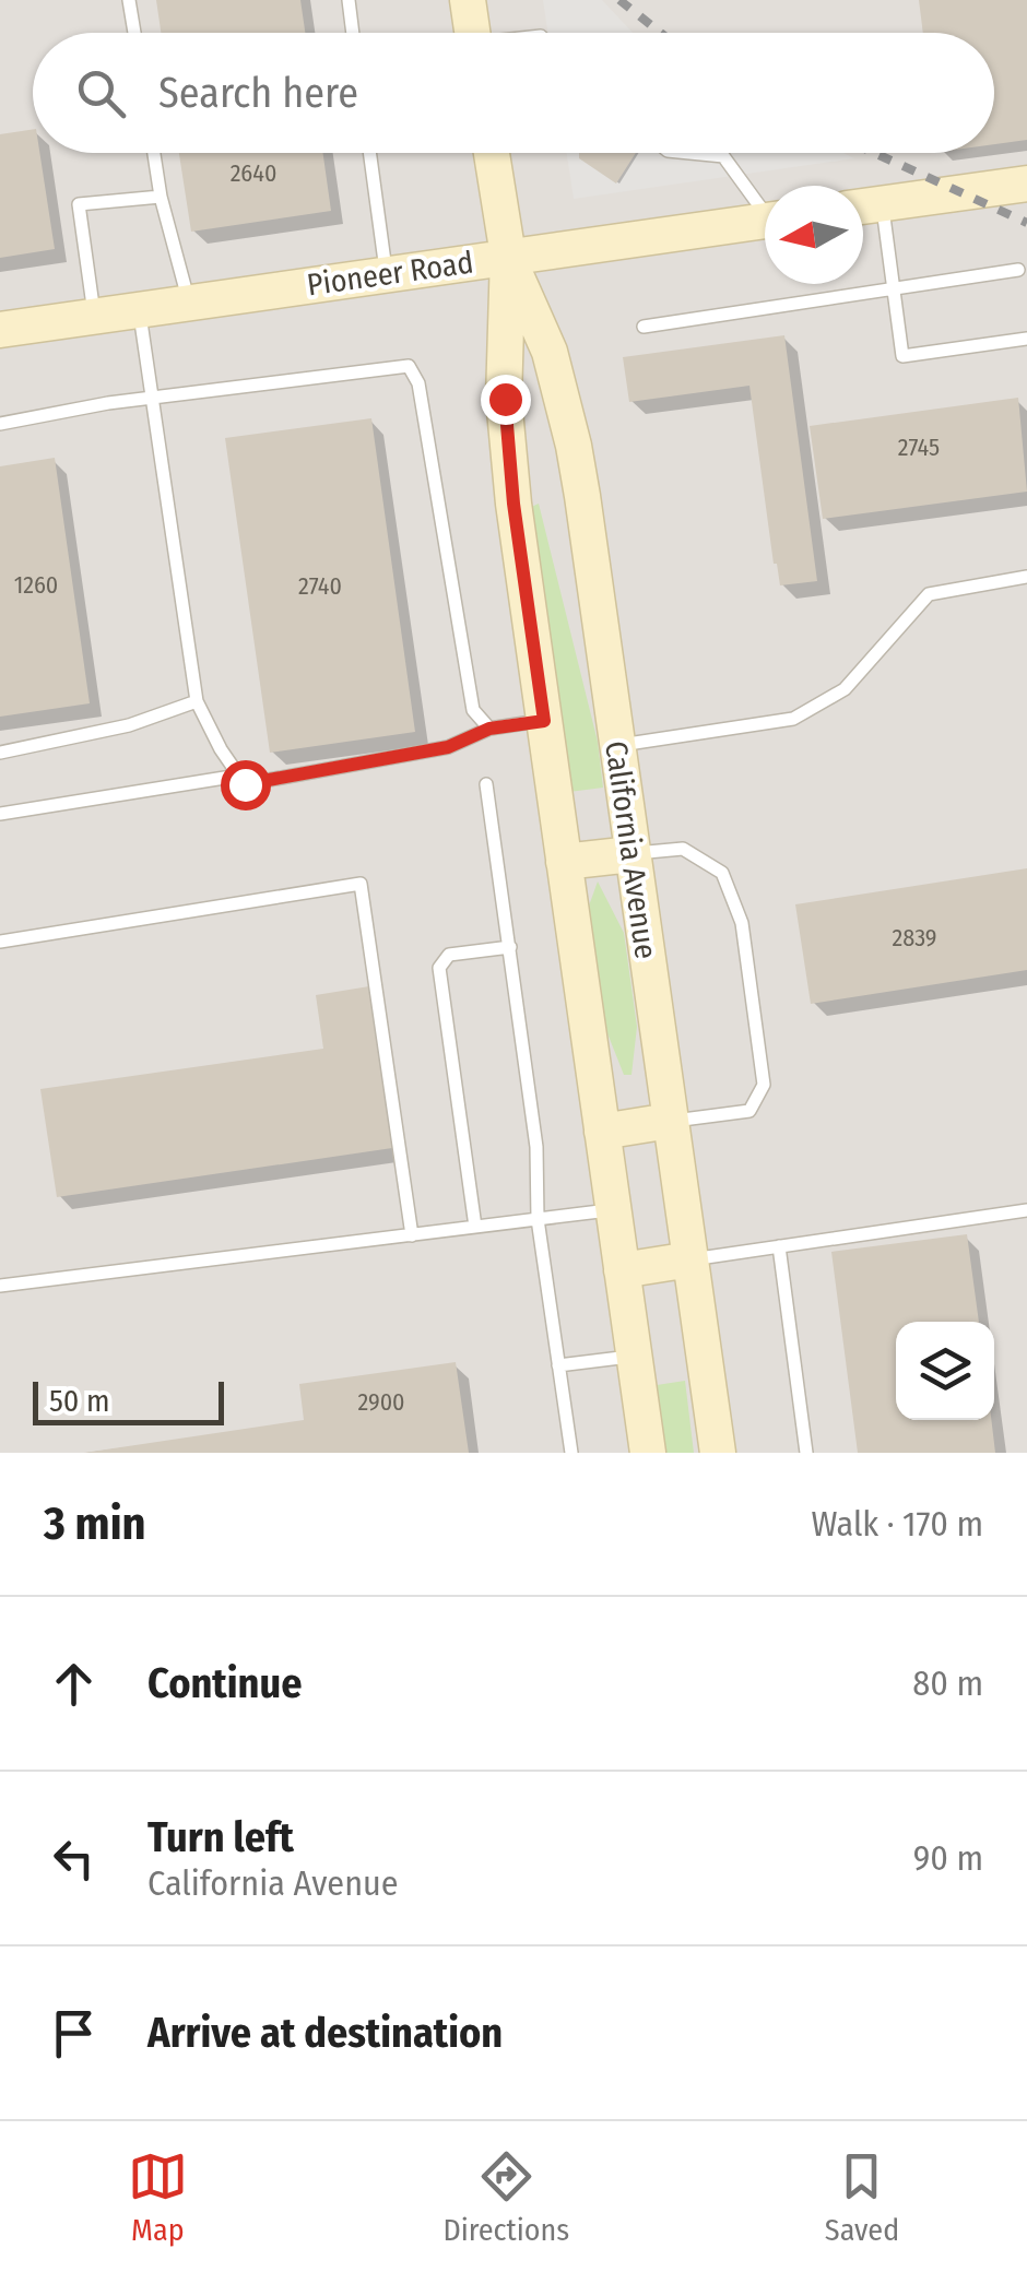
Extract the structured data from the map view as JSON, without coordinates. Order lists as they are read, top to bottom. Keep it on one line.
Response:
{"streets":{"main road":["Pioneer Road","California Avenue"]},"crossings":[["Pioneer Road","California Avenue"]],"house_numbers":["2640","2745","1260","2740","2839","2900"],"scale_bar":"50 m","north":"left","page":{"search":"Search here","scale":"50 m","heading":["3 min","Walk · 170 m"],"list":[["Continue","80 m"],["Turn left","California Avenue","90 m"],"Arrive at destination"],"nav":["Map","Directions","Saved"]}}
